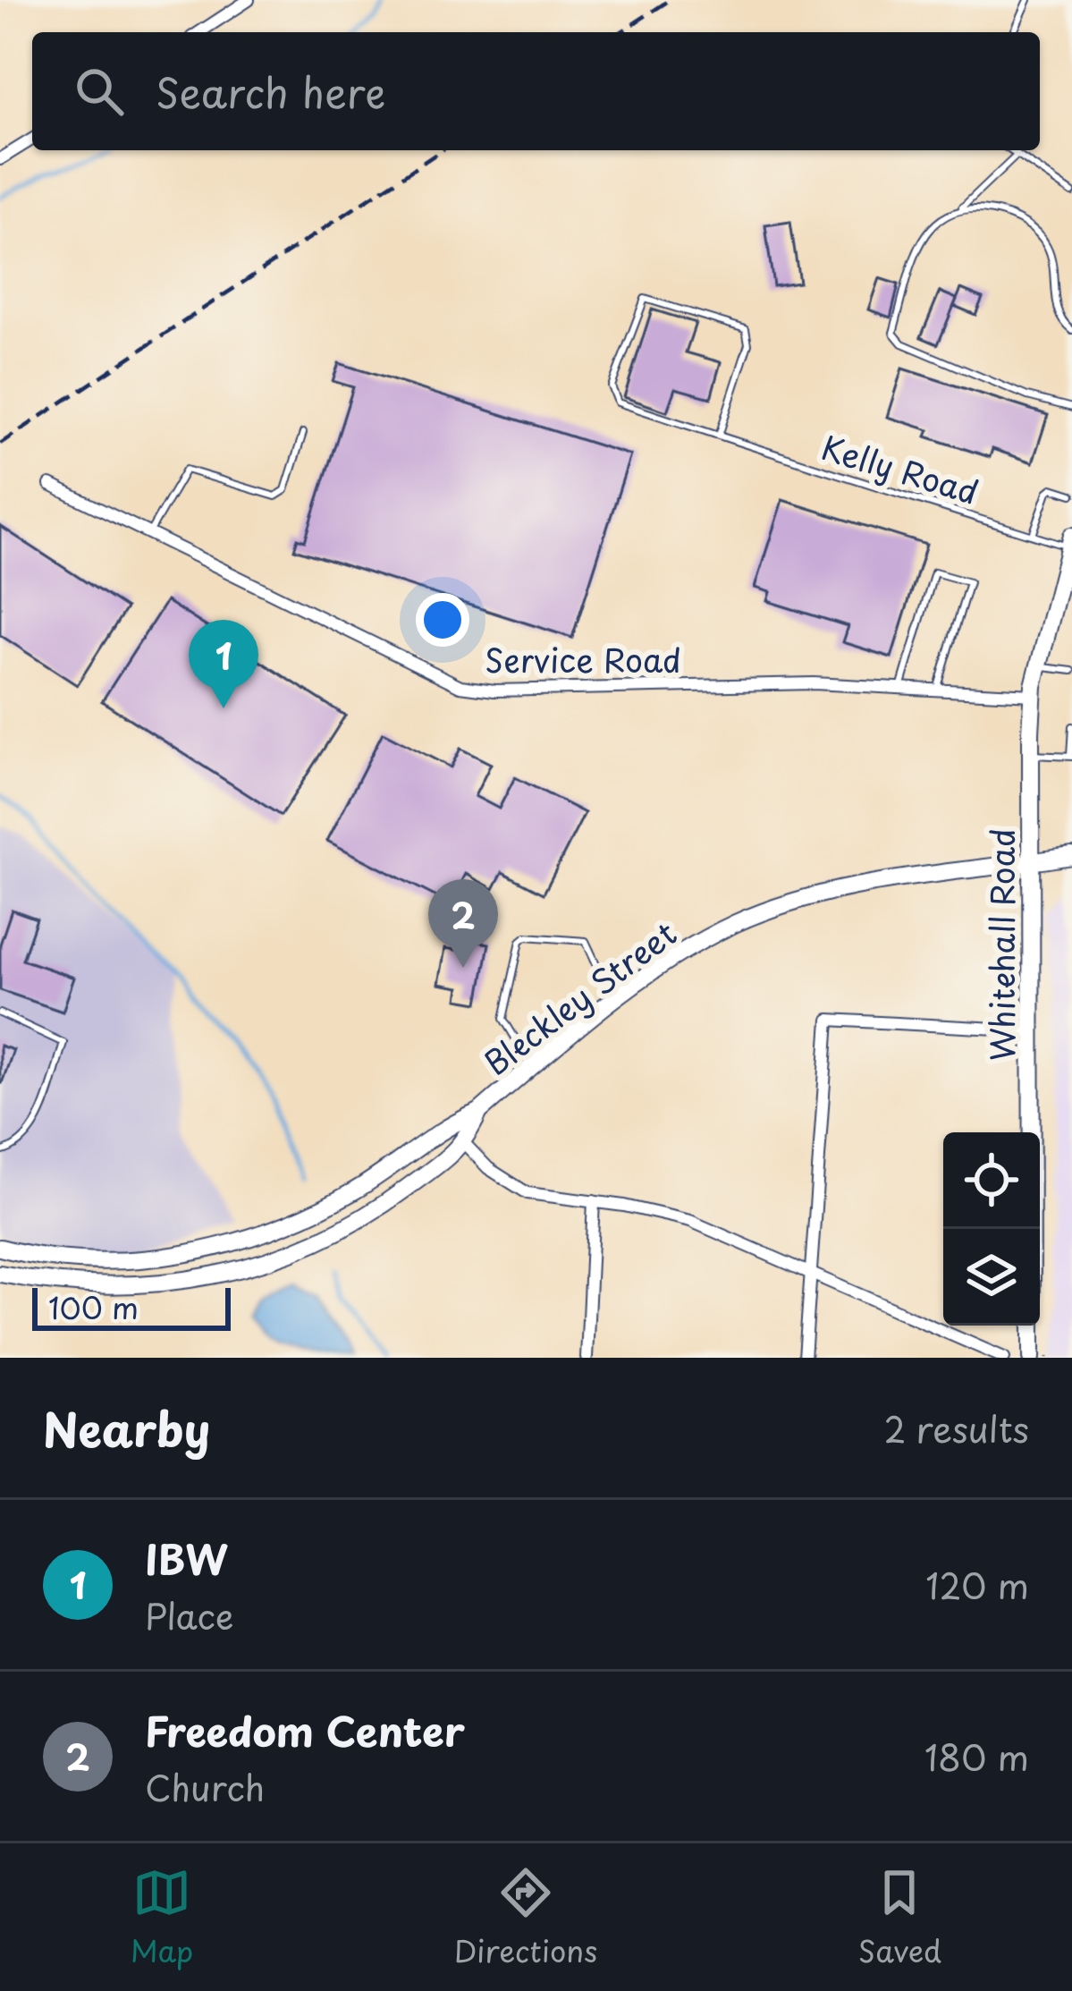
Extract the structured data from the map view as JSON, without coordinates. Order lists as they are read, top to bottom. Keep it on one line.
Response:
{"streets":{"street":["Service Road","Whitehall Road","Bleckley Street"],"lane":["Kelly Road"]},"crossings":[["Kelly Road","Whitehall Road"],["Service Road","Whitehall Road"],["Whitehall Road","Bleckley Street"]],"scale_bar":"100 m","page":{"search":"Search here","pins":["1","2"],"scale":"100 m","heading":["Nearby","2 results"],"list":[{"mark":"1","name":"IBW","note":"Place","value":"120 m"},{"mark":"2","name":"Freedom Center","note":"Church","value":"180 m"}],"nav":["Map","Directions","Saved"]}}
